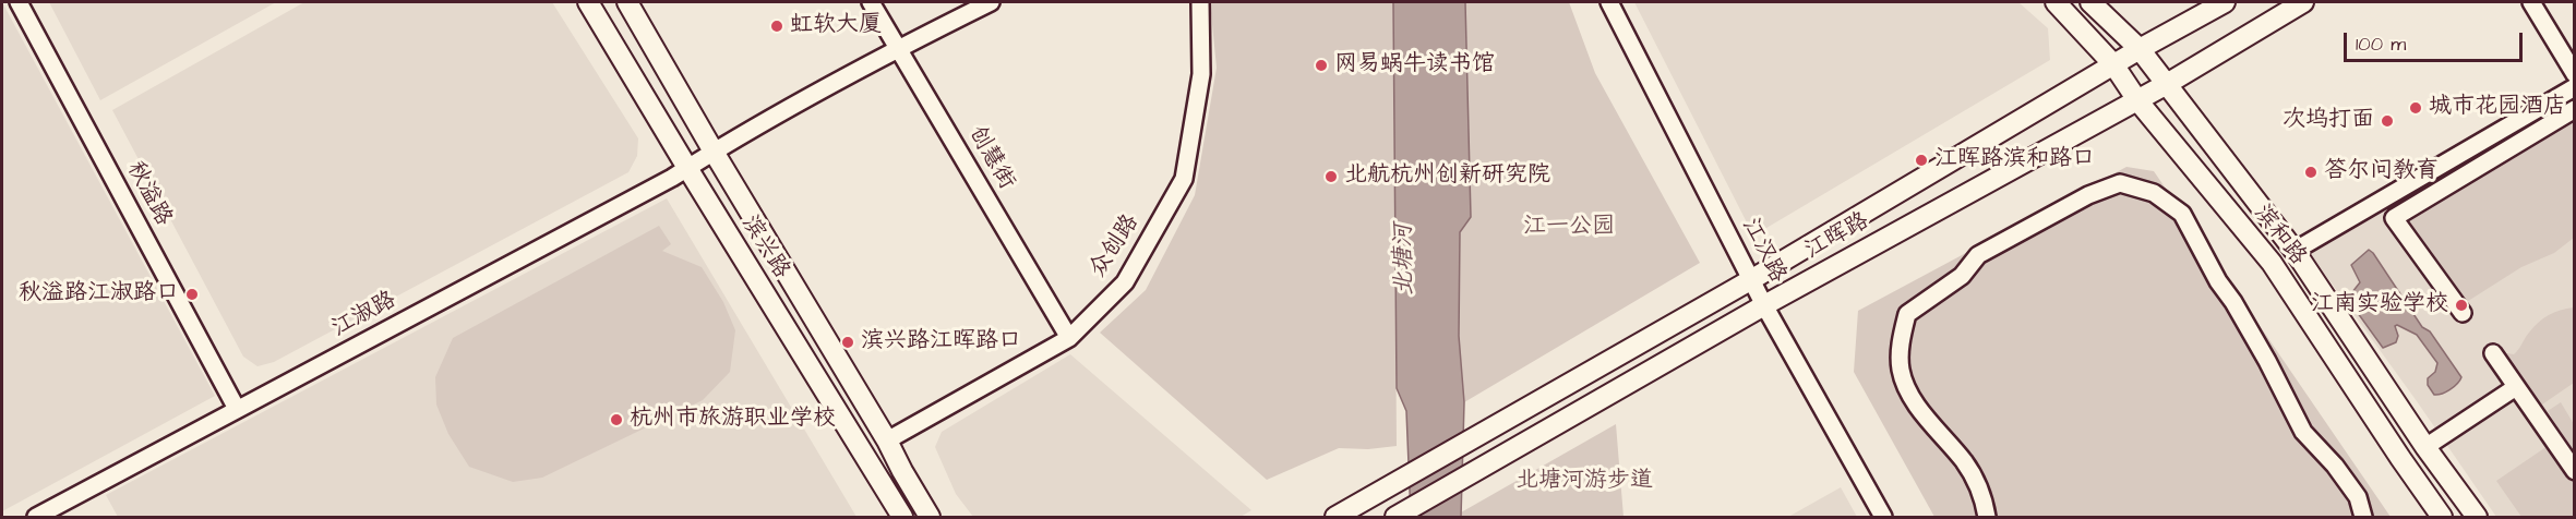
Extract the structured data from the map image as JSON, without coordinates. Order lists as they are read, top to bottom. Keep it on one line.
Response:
{"streets":{"main road":["滨和路","江晖路","滨兴路"],"street":["创慧街","秋溢路","众创路","江汉路","江淑路"]},"crossings":[["创慧街","众创路"],["创慧街","江淑路"],["秋溢路","江淑路"],["滨和路","江晖路"],["江晖路","江汉路"],["众创路","滨兴路"],["滨兴路","江淑路"]],"water":["北塘河"],"parks":["江一公园","北塘河游步道"],"places":["虹软大厦","网易蜗牛读书馆","城市花园酒店","次坞打面","江晖路滨和路口","答尔问教育","北航杭州创新研究院","秋溢路江淑路口","江南实验学校","滨兴路江晖路口","杭州市旅游职业学校"],"scale_bar":"100 m"}
